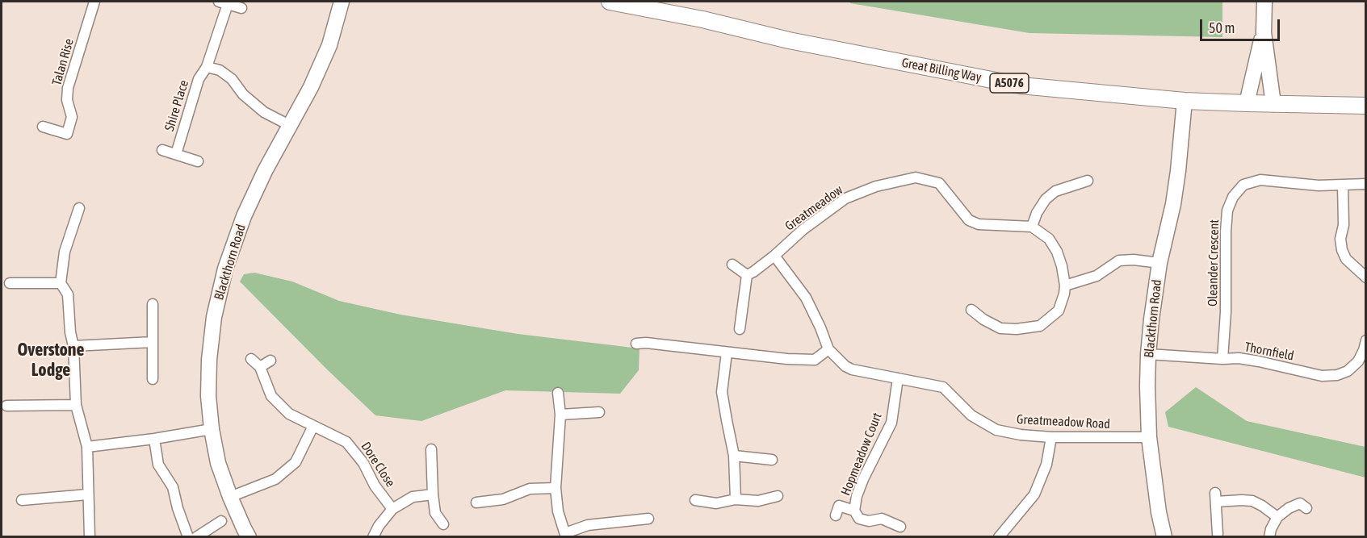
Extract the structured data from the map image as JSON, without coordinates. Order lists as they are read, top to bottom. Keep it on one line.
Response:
{"streets":{"main road":["Great Billing Way","A5076"],"street":["Talan Rise","Shire Place","Greatmeadow","Blackthorn Road","Oleander Crescent","Thornfield","Greatmeadow Road","Hopmeadow Court","Dore Close"]},"crossings":[["Great Billing Way","Blackthorn Road"],["Greatmeadow","Greatmeadow Road"],["Blackthorn Road","Thornfield"],["Blackthorn Road","Greatmeadow Road"],["Oleander Crescent","Thornfield"],["Greatmeadow Road","Hopmeadow Court"]],"districts":["Overstone Lodge"],"scale_bar":"50 m"}
